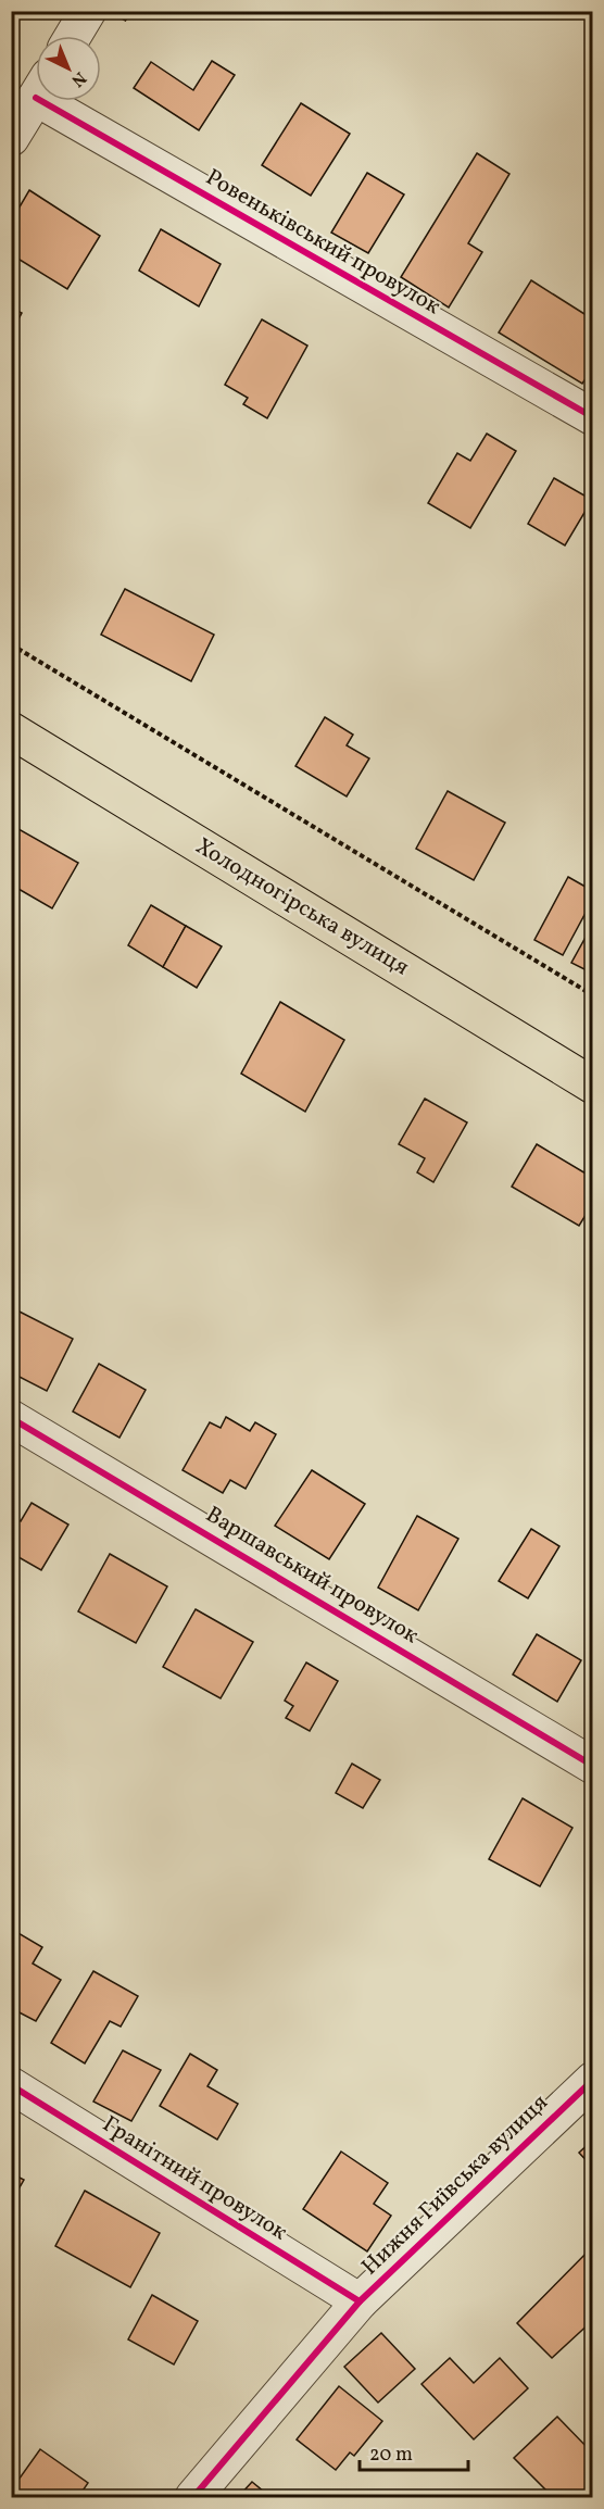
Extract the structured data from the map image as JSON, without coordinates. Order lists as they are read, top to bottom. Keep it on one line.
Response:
{"streets":{"main road":["Холодногірська вулиця"],"street":["Ровеньківський провулок","Варшавський провулок","Гранітний провулок","Нижня Гиївська вулиця"]},"crossings":[["Гранітний провулок","Нижня Гиївська вулиця"]],"scale_bar":"20 m","north":"bottom right"}
